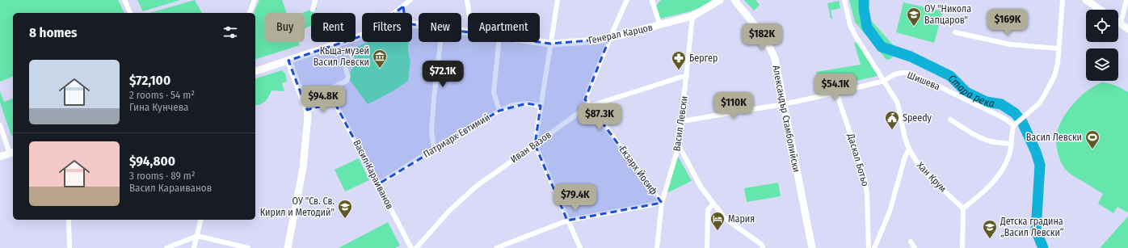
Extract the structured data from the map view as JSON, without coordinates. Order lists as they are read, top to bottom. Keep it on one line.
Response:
{"streets":{"main road":["Генерал Карцов","Александър Стамболийски"],"street":["Шишева","Васил Левски","Патриарх Евтимий","Иван Вазов","Даскал Ботьо","Екзарх Йосиф","Васил Караиванов","Хан Крум"]},"crossings":[["Генерал Карцов","Васил Левски"],["Генерал Карцов","Екзарх Йосиф"],["Шишева","Александър Стамболийски"],["Шишева","Васил Левски"],["Шишева","Даскал Ботьо"],["Шишева","Хан Крум"],["Васил Левски","Иван Вазов"],["Васил Левски","Екзарх Йосиф"],["Патриарх Евтимий","Васил Караиванов"],["Иван Вазов","Екзарх Йосиф"]],"water":["Стара река"],"places":{"school or university":["ОУ \"Никола Вапцаров\"","ОУ \"Св. Св. Кирил и Методий\"","Детска градина „Васил Левски“"],"museum":["Къща-музей Васил Левски"],"pharmacy":["Бергер"],"public building":["Speedy"],"sports":["Васил Левски"],"hotel":["Мария"]},"page":{"price":["$169K","$182K","$72.1K","$54.1K","$94.8K","$110K","$87.3K","$79.4K"],"chip":["Buy","Rent","Filters","New","Apartment"],"heading":"8 homes","list":[{"name":"$72,100","note":"2 rooms · 54 m² · Гина Кунчева"},{"name":"$94,800","note":"3 rooms · 89 m² · Васил Караиванов"}]}}
